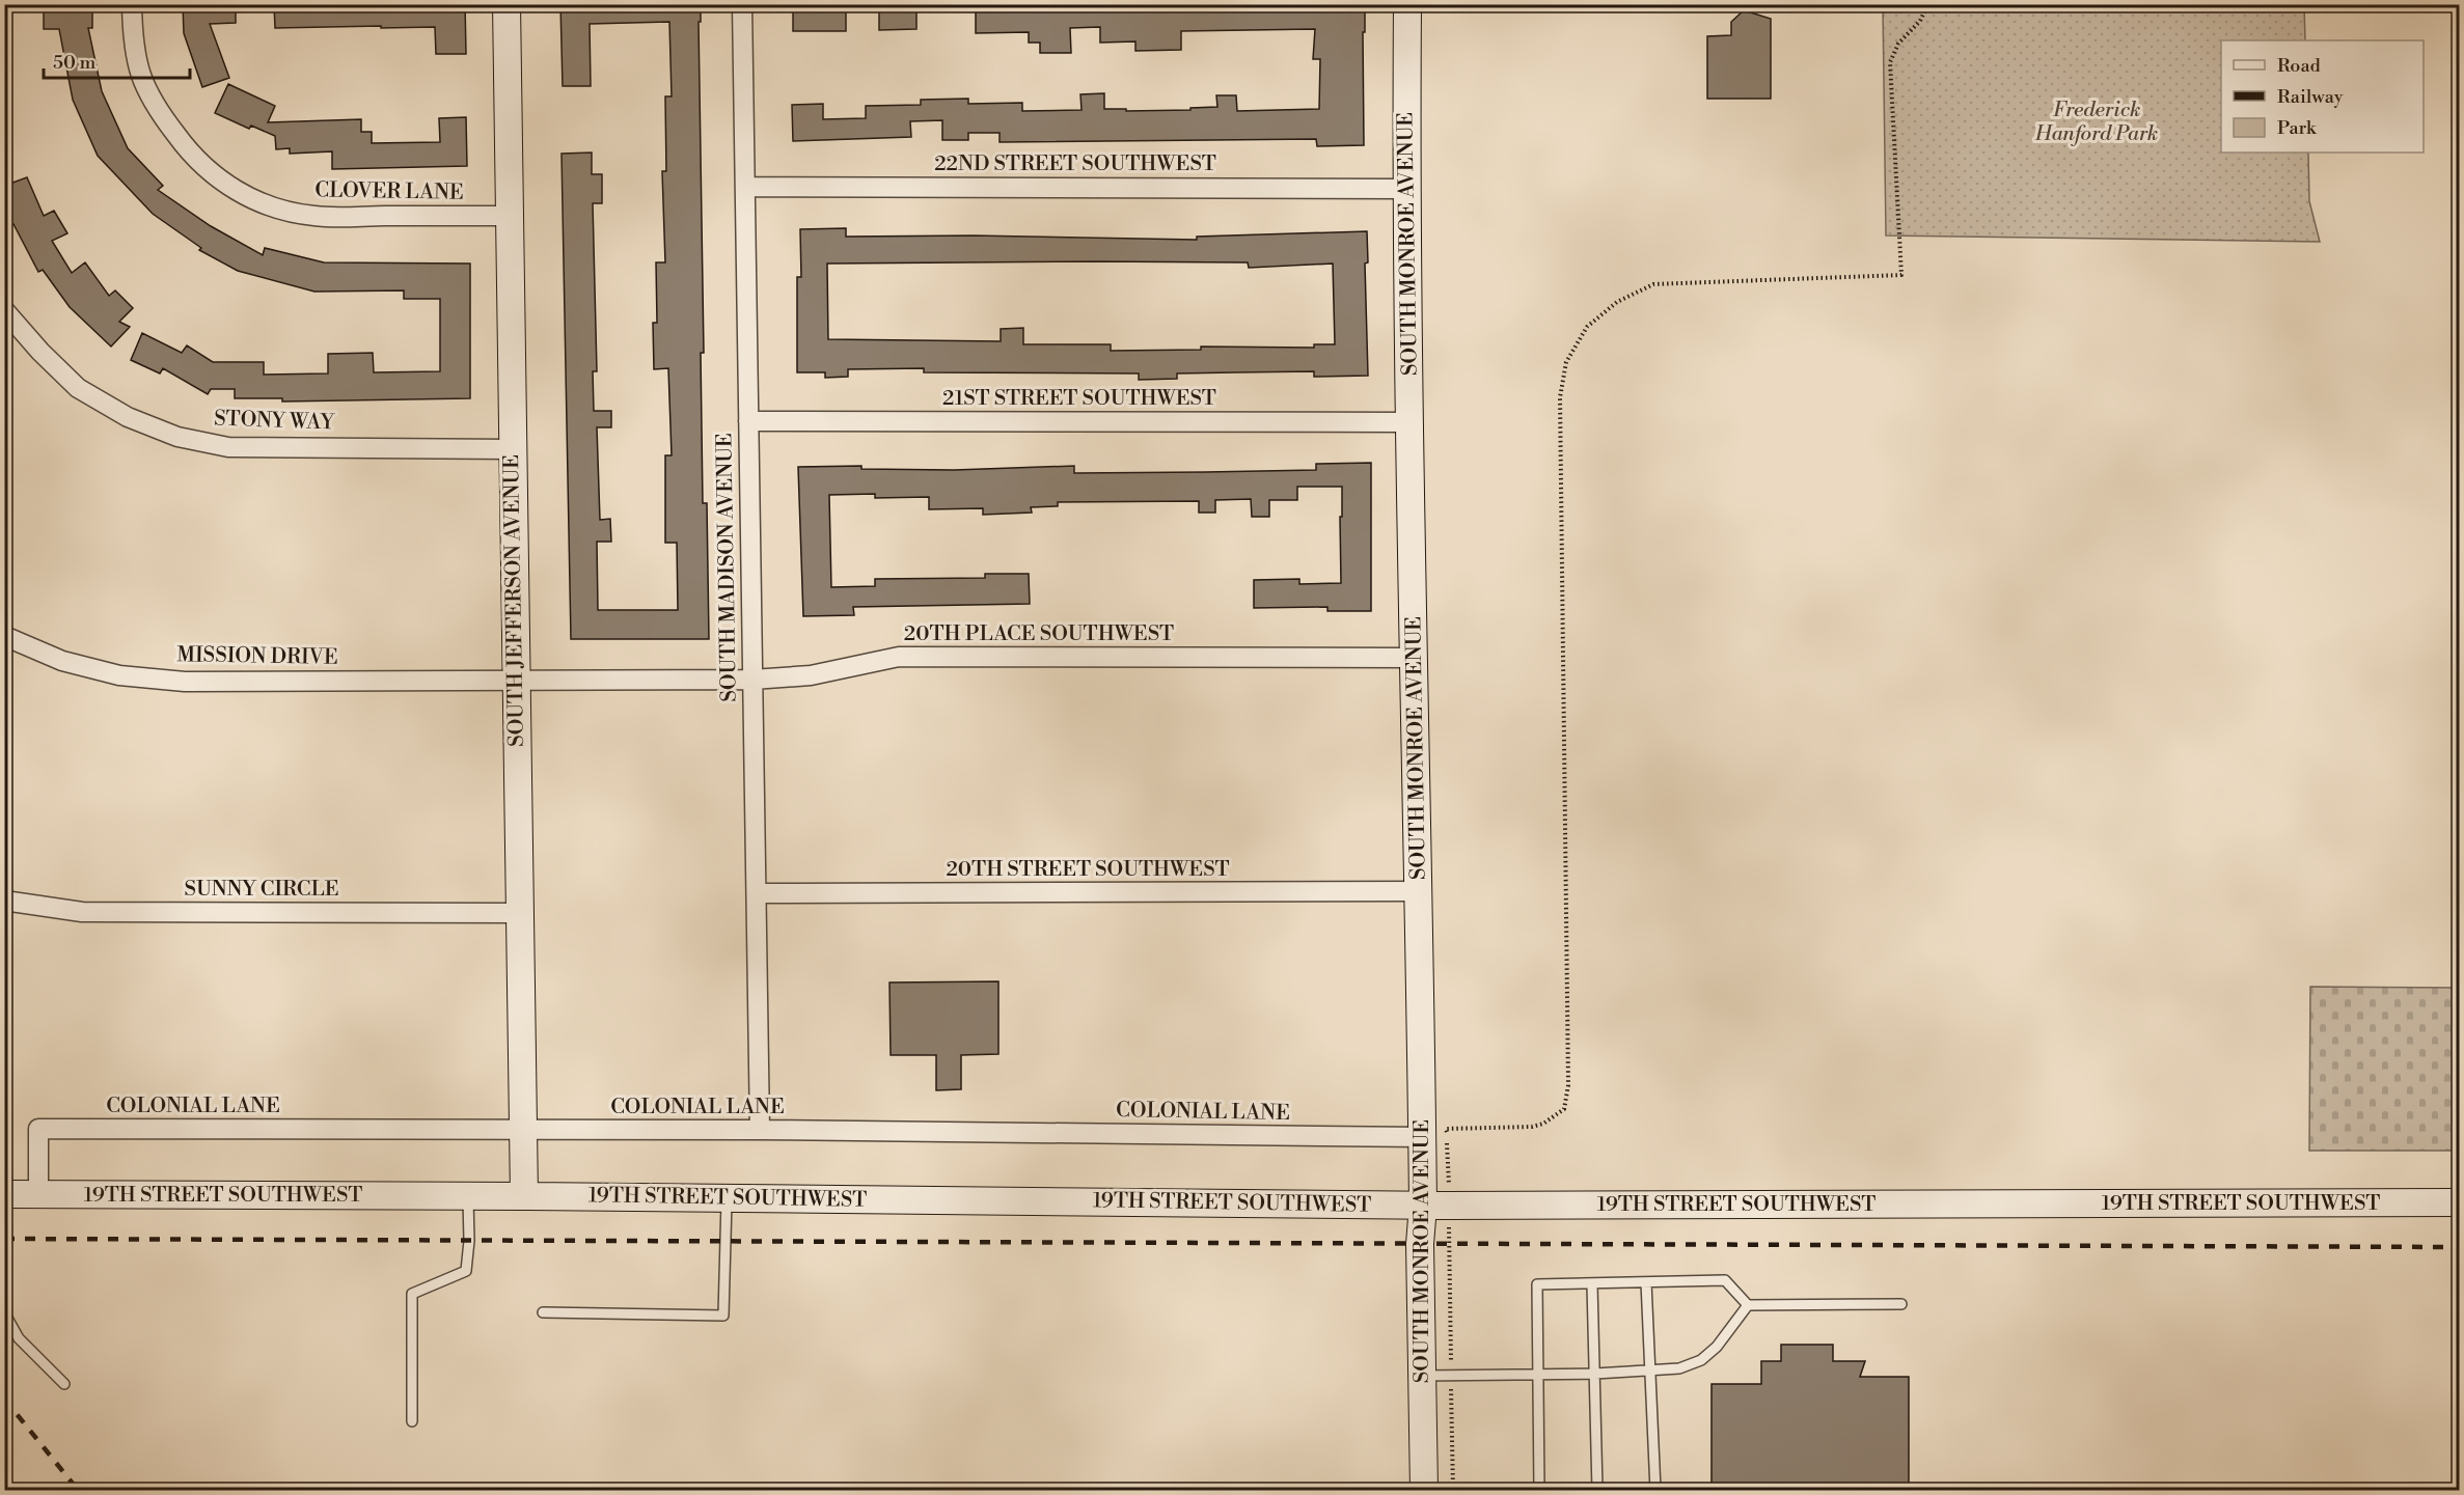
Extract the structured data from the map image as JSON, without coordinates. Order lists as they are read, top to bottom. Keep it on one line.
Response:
{"streets":{"main road":["SOUTH MONROE AVENUE","SOUTH JEFFERSON AVENUE","19TH STREET SOUTHWEST"],"street":["22ND STREET SOUTHWEST","CLOVER LANE","21ST STREET SOUTHWEST","STONY WAY","SOUTH MADISON AVENUE","20TH PLACE SOUTHWEST","MISSION DRIVE","20TH STREET SOUTHWEST","SUNNY CIRCLE","COLONIAL LANE"]},"crossings":[["22ND STREET SOUTHWEST","SOUTH MONROE AVENUE"],["22ND STREET SOUTHWEST","SOUTH MADISON AVENUE"],["CLOVER LANE","SOUTH JEFFERSON AVENUE"],["SOUTH MONROE AVENUE","21ST STREET SOUTHWEST"],["SOUTH MONROE AVENUE","20TH PLACE SOUTHWEST"],["SOUTH MONROE AVENUE","20TH STREET SOUTHWEST"],["SOUTH MONROE AVENUE","COLONIAL LANE"],["SOUTH MONROE AVENUE","19TH STREET SOUTHWEST"],["21ST STREET SOUTHWEST","SOUTH MADISON AVENUE"],["STONY WAY","SOUTH JEFFERSON AVENUE"],["SOUTH MADISON AVENUE","20TH PLACE SOUTHWEST"],["SOUTH MADISON AVENUE","20TH STREET SOUTHWEST"],["SOUTH MADISON AVENUE","COLONIAL LANE"],["SOUTH JEFFERSON AVENUE","20TH PLACE SOUTHWEST"],["SOUTH JEFFERSON AVENUE","MISSION DRIVE"],["SOUTH JEFFERSON AVENUE","SUNNY CIRCLE"],["SOUTH JEFFERSON AVENUE","COLONIAL LANE"],["SOUTH JEFFERSON AVENUE","19TH STREET SOUTHWEST"],["20TH PLACE SOUTHWEST","MISSION DRIVE"],["COLONIAL LANE","19TH STREET SOUTHWEST"]],"parks":["Frederick Hanford Park"],"legend":["Road","Railway","Park"],"scale_bar":"50 m"}
